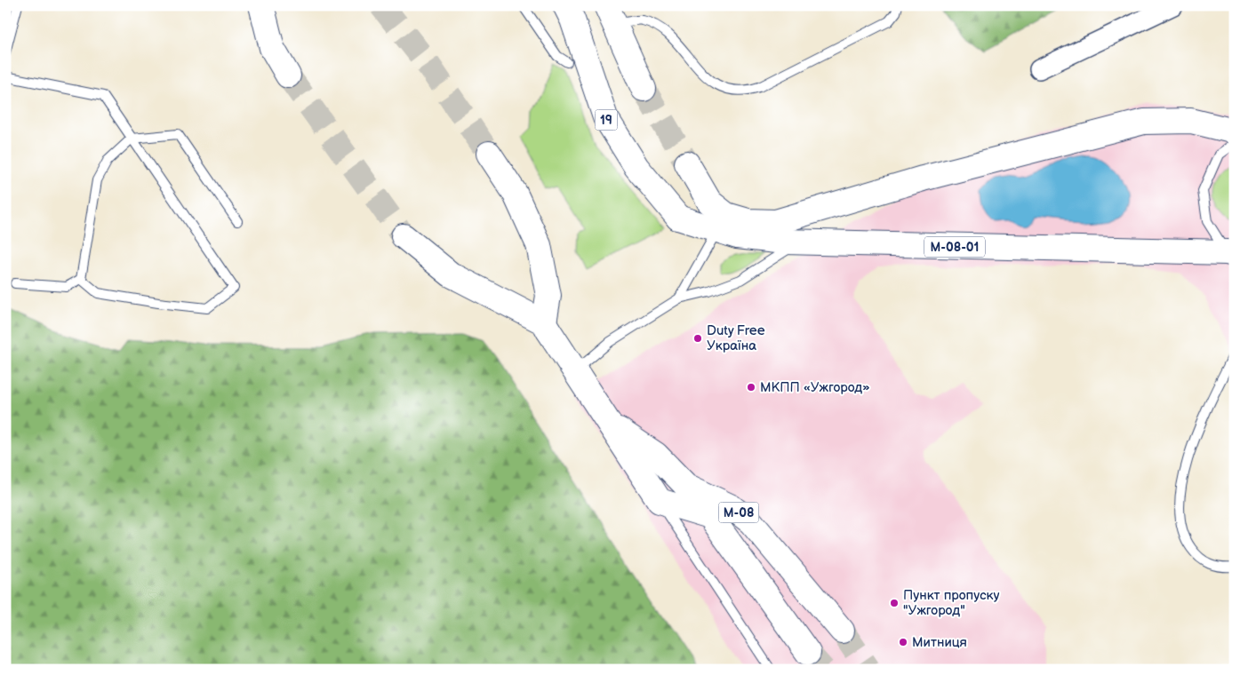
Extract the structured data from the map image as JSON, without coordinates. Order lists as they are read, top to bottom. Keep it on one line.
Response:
{"streets":{"main road":["19","М-08-01","М-08"]},"crossings":[["19","М-08-01"]],"places":["Duty Free Україна","МКПП «Ужгород»","Пункт пропуску \"Ужгород\"","Митниця"]}
